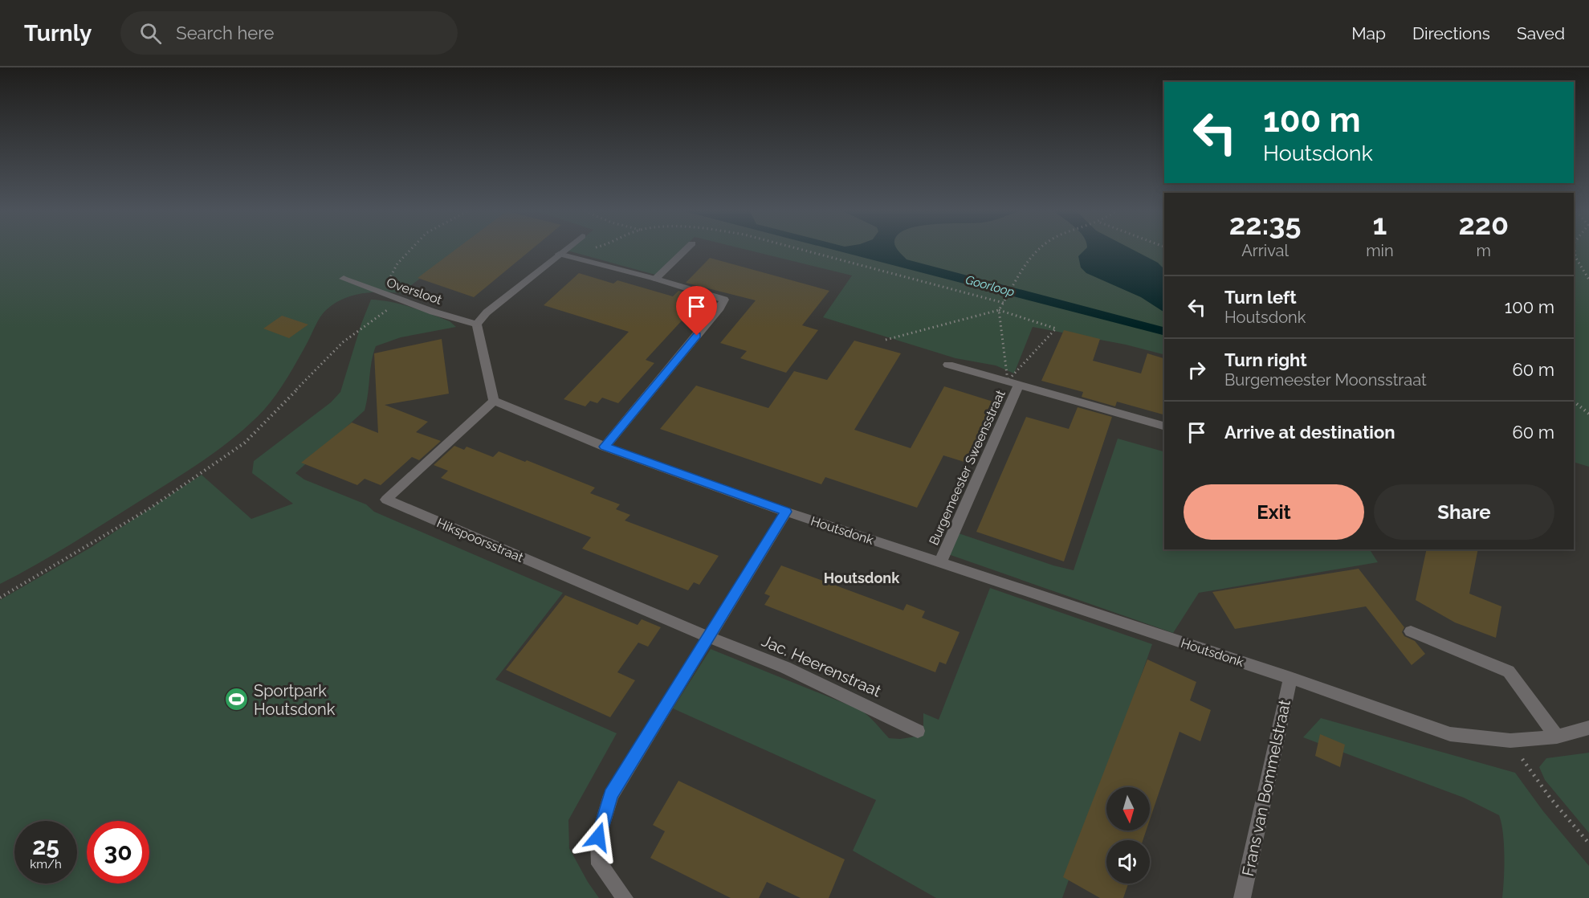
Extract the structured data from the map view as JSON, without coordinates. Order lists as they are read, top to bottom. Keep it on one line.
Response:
{"streets":{"street":["Oversloot","Burgemeester Sweensstraat","Houtsdonk","Hikspoorsstraat","Jac. Heerenstraat","Frans van Bommelstraat"]},"crossings":[["Burgemeester Sweensstraat","Houtsdonk"],["Houtsdonk","Hikspoorsstraat"],["Houtsdonk","Frans van Bommelstraat"],["Hikspoorsstraat","Jac. Heerenstraat"]],"districts":["Houtsdonk"],"water":["Goorloop"],"places":{"sports":["Sportpark Houtsdonk"]},"north":"bottom","page":{"header":"Turnly","search":"Search here","nav":["Map","Directions","Saved"],"turn":["100 m","Houtsdonk"],"eta":["22:35","Arrival","1","min","220","m"],"list":[{"name":"Turn left","note":"Houtsdonk","value":"100 m"},{"name":"Turn right","note":"Burgemeester Moonsstraat","value":"60 m"},{"name":"Arrive at destination","value":"60 m"}],"buttons":["Exit","Share"],"speed":"25 km/h","limit":"30"}}
